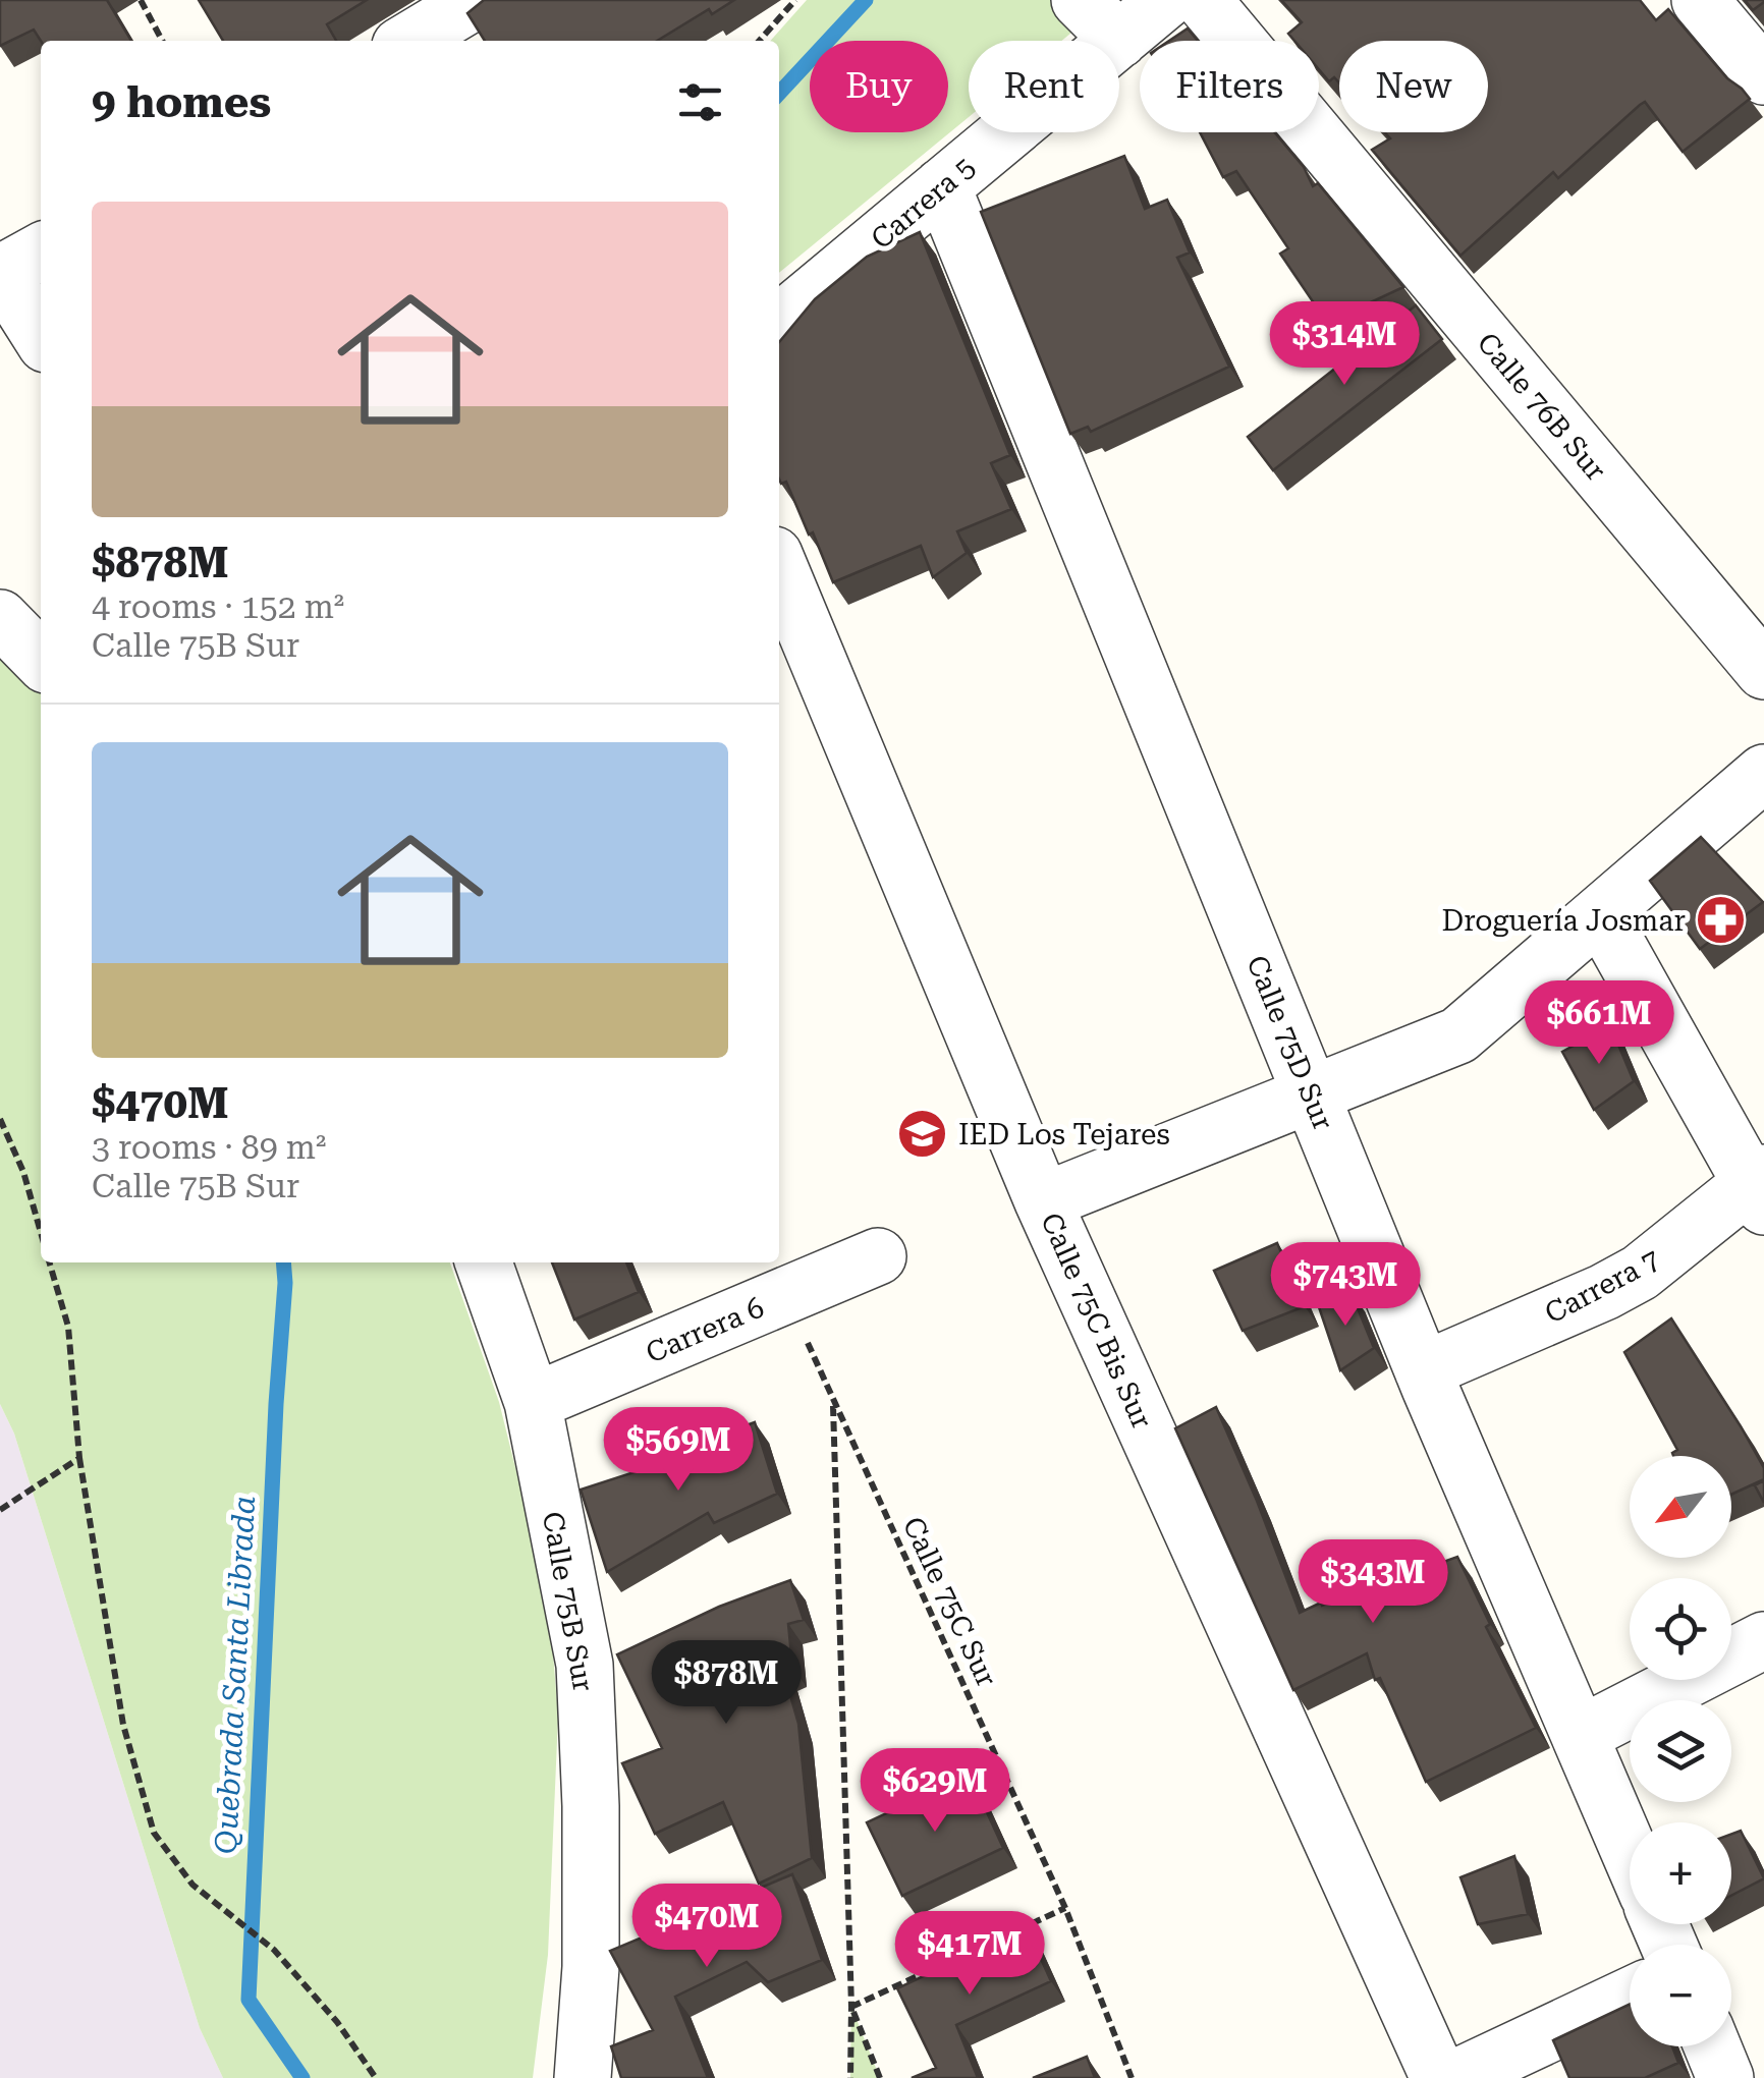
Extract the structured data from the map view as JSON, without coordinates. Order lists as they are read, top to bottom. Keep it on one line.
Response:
{"streets":{"street":["Carrera 5","Calle 76B Sur","Calle 75D Sur","Carrera 7","Calle 75C Bis Sur","Carrera 6","Calle 75B Sur"],"path":["Calle 75C Sur"]},"crossings":[["Carrera 5","Calle 75D Sur"],["Calle 75D Sur","Carrera 7"],["Carrera 6","Calle 75B Sur"],["Carrera 6","Calle 75C Sur"]],"water":["Quebrada Santa Librada"],"places":{"pharmacy":["Droguería Josmar"],"school or university":["IED Los Tejares"]},"north":"bottom left","page":{"chip":["Buy","Rent","Filters","New"],"heading":"9 homes","list":[{"name":"$878M","note":"4 rooms · 152 m² · Calle 75B Sur"},{"name":"$470M","note":"3 rooms · 89 m² · Calle 75B Sur"}],"price":["$314M","$661M","$743M","$569M","$343M","$878M","$629M","$470M","$417M"],"map_buttons":["+","−"]}}
